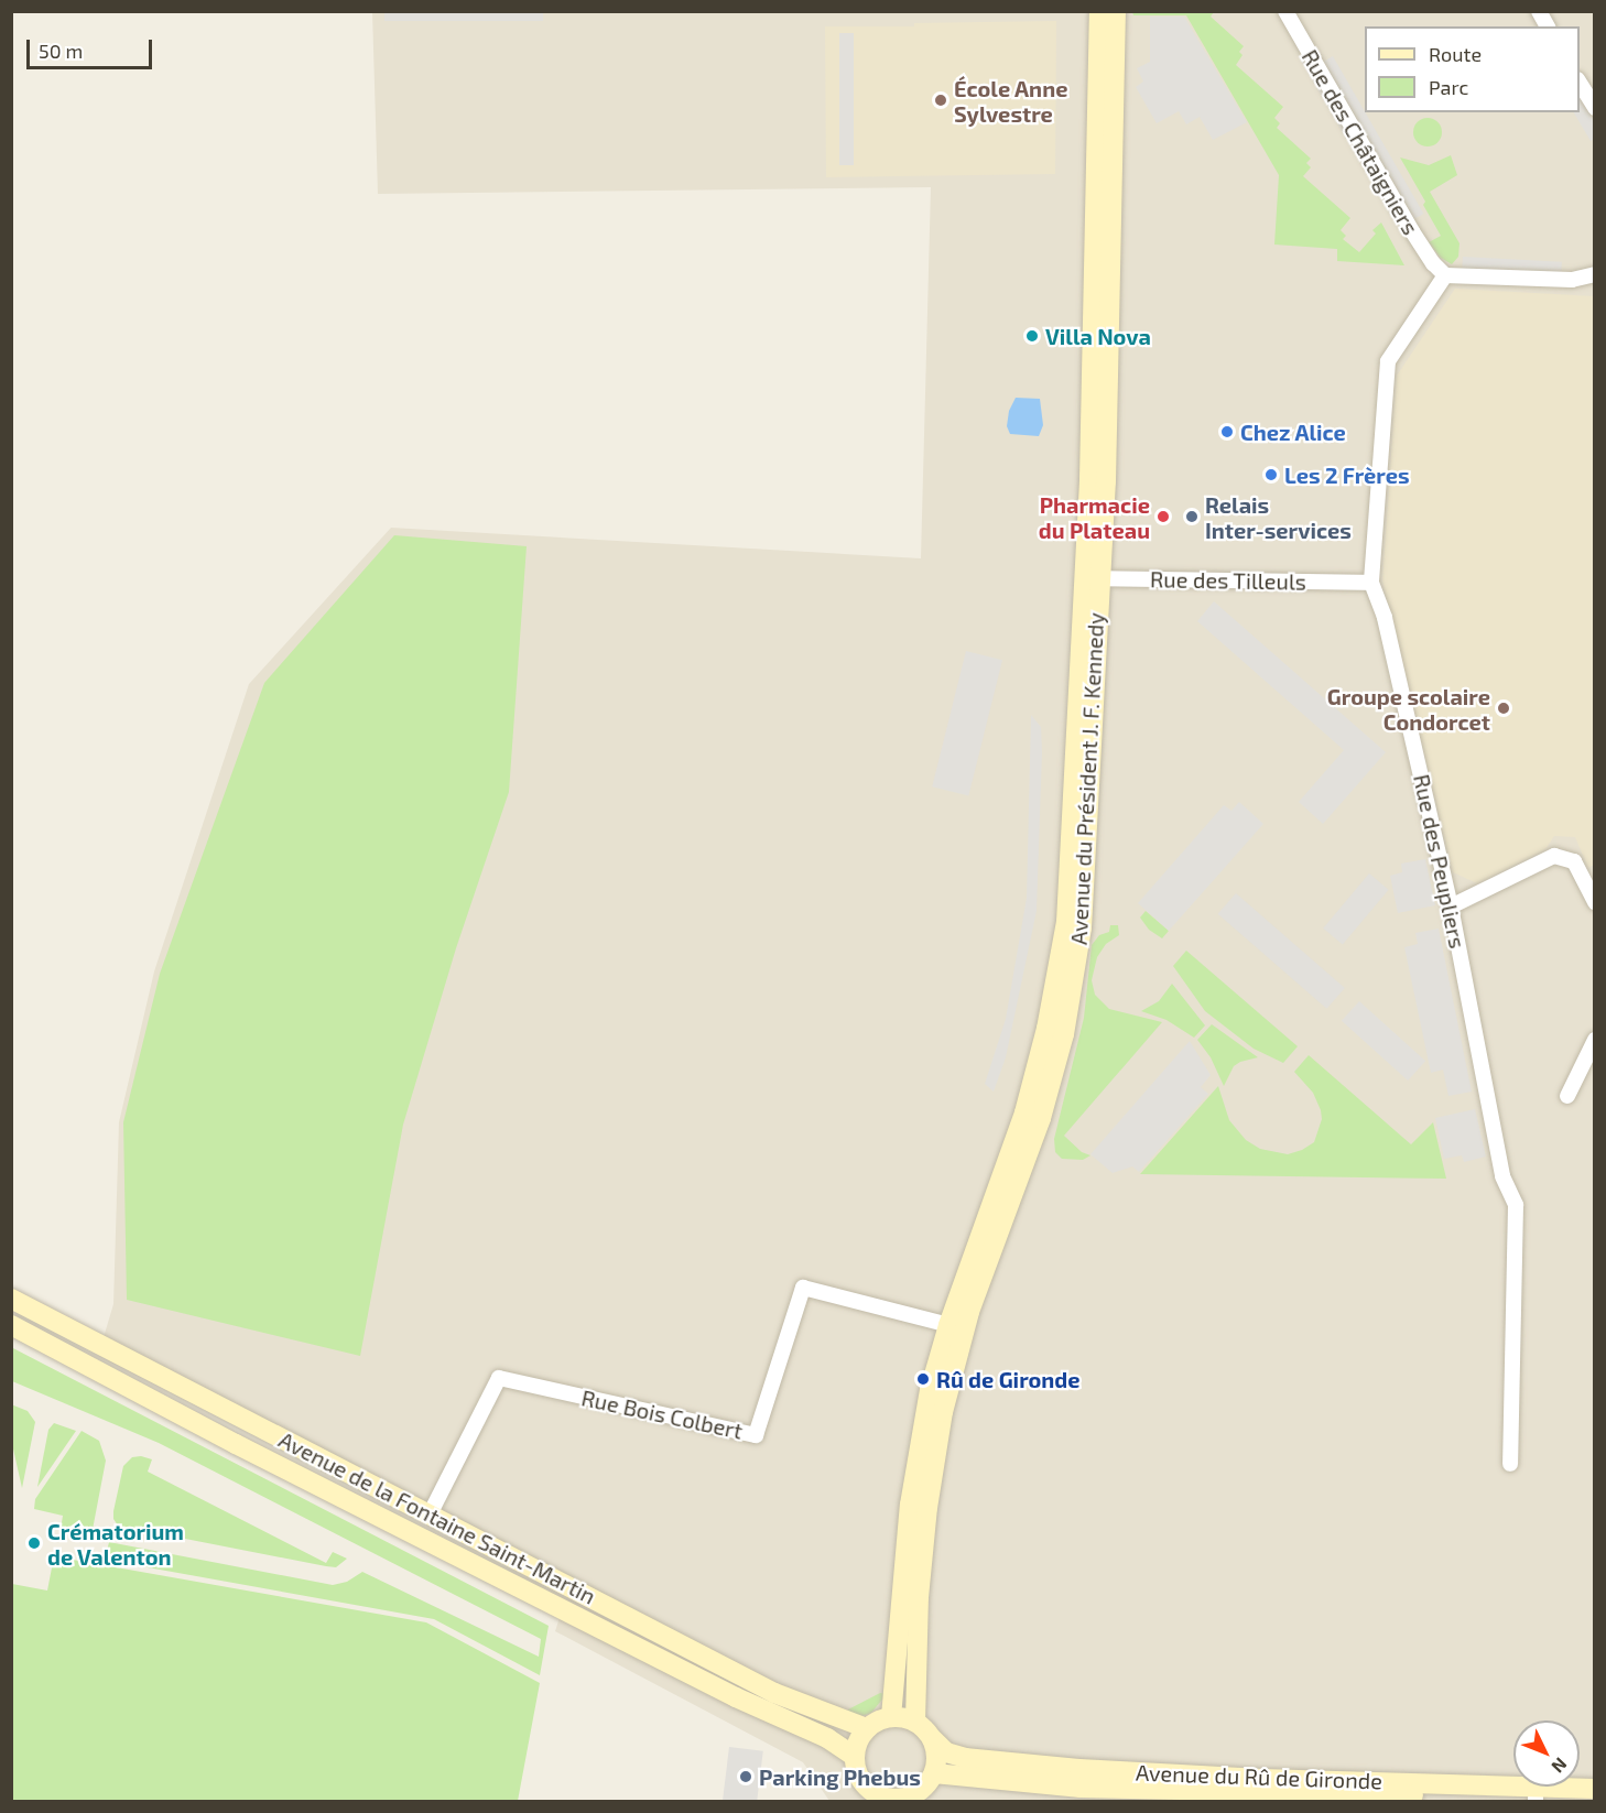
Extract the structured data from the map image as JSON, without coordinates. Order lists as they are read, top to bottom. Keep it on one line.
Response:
{"streets":{"main road":["Avenue du Président J. F. Kennedy","Avenue de la Fontaine Saint-Martin","Avenue du Rû de Gironde"],"street":["Rue des Châtaigniers","Rue des Tilleuls","Rue des Peupliers","Rue Bois Colbert"]},"crossings":[["Rue des Châtaigniers","Rue des Peupliers"],["Rue des Tilleuls","Avenue du Président J. F. Kennedy"],["Rue des Tilleuls","Rue des Peupliers"],["Avenue du Président J. F. Kennedy","Rue Bois Colbert"],["Avenue du Président J. F. Kennedy","Avenue de la Fontaine Saint-Martin"],["Avenue du Président J. F. Kennedy","Avenue du Rû de Gironde"],["Rue Bois Colbert","Avenue de la Fontaine Saint-Martin"],["Avenue de la Fontaine Saint-Martin","Avenue du Rû de Gironde"]],"places":["École Anne Sylvestre","Villa Nova","Chez Alice","Les 2 Frères","Pharmacie du Plateau","Relais Inter-services","Groupe scolaire Condorcet","Rû de Gironde","Crématorium de Valenton","Parking Phebus"],"legend":["Route","Parc"],"scale_bar":"50 m","north":"bottom right"}
